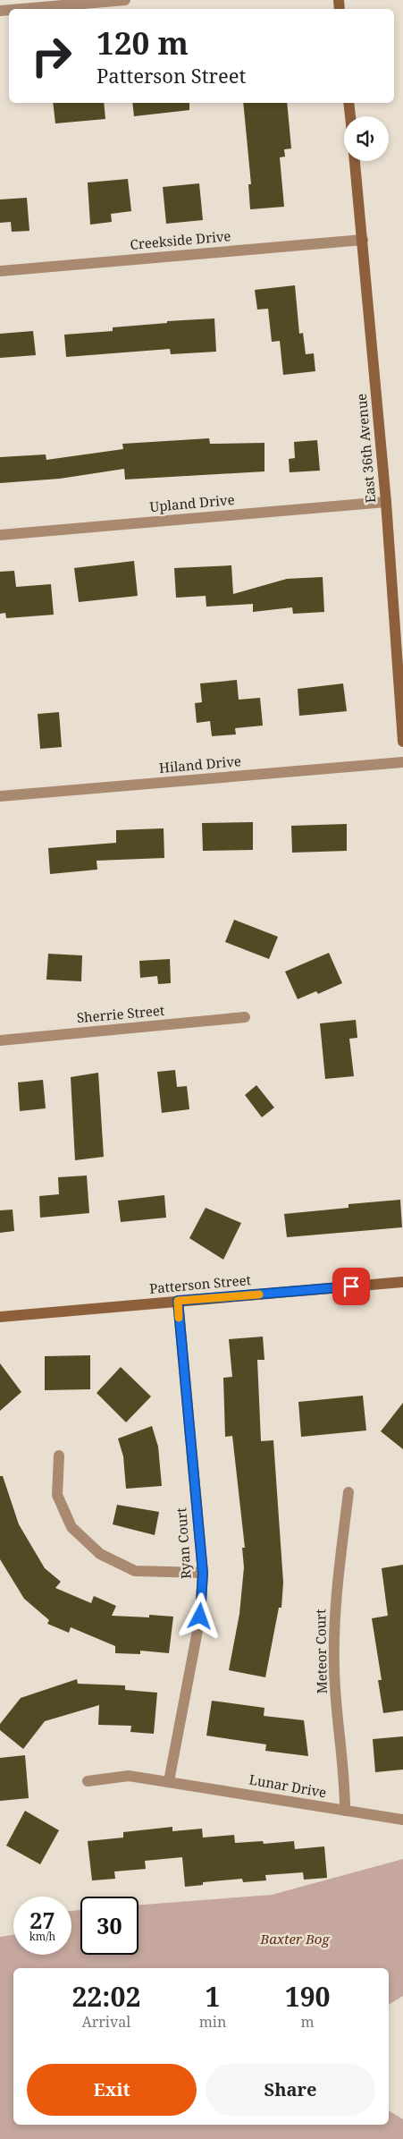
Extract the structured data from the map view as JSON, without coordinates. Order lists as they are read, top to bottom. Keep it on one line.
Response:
{"streets":{"street":["Creekside Drive","East 36th Avenue","Upland Drive","Hiland Drive","Sherrie Street","Patterson Street","Ryan Court","Meteor Court","Lunar Drive"]},"crossings":[["Creekside Drive","East 36th Avenue"],["East 36th Avenue","Upland Drive"],["Patterson Street","Ryan Court"],["Ryan Court","Lunar Drive"],["Meteor Court","Lunar Drive"]],"parks":["Baxter Bog"],"page":{"turn":["120 m","Patterson Street"],"speed":"27 km/h","limit":"30","eta":["22:02","Arrival","1","min","190","m"],"buttons":["Exit","Share"]}}
